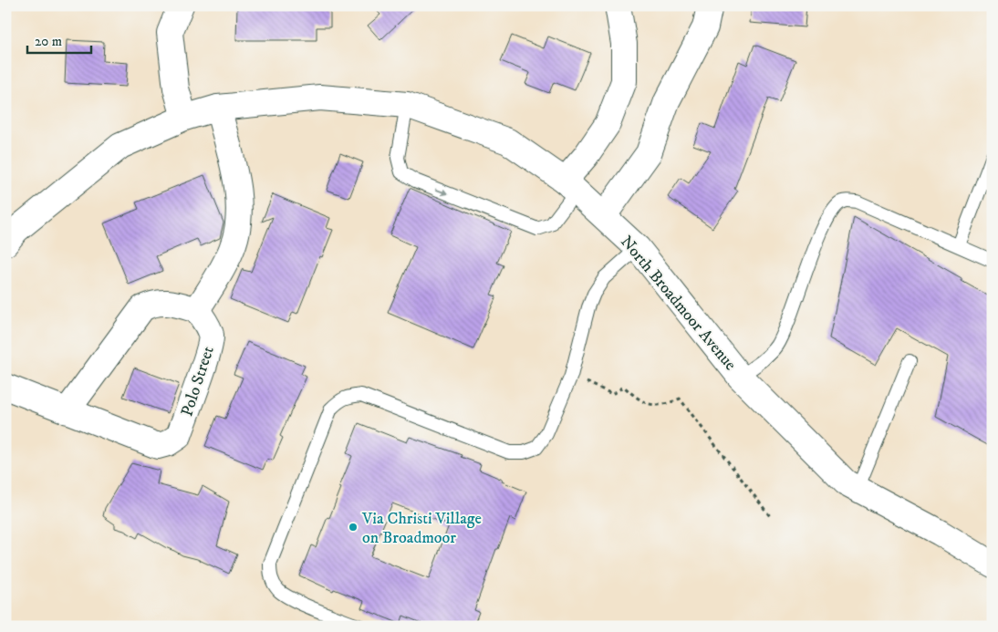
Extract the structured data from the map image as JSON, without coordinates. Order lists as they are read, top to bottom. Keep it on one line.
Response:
{"streets":{"street":["North Broadmoor Avenue","Polo Street"]},"places":["Via Christi Village on Broadmoor"],"scale_bar":"20 m"}
